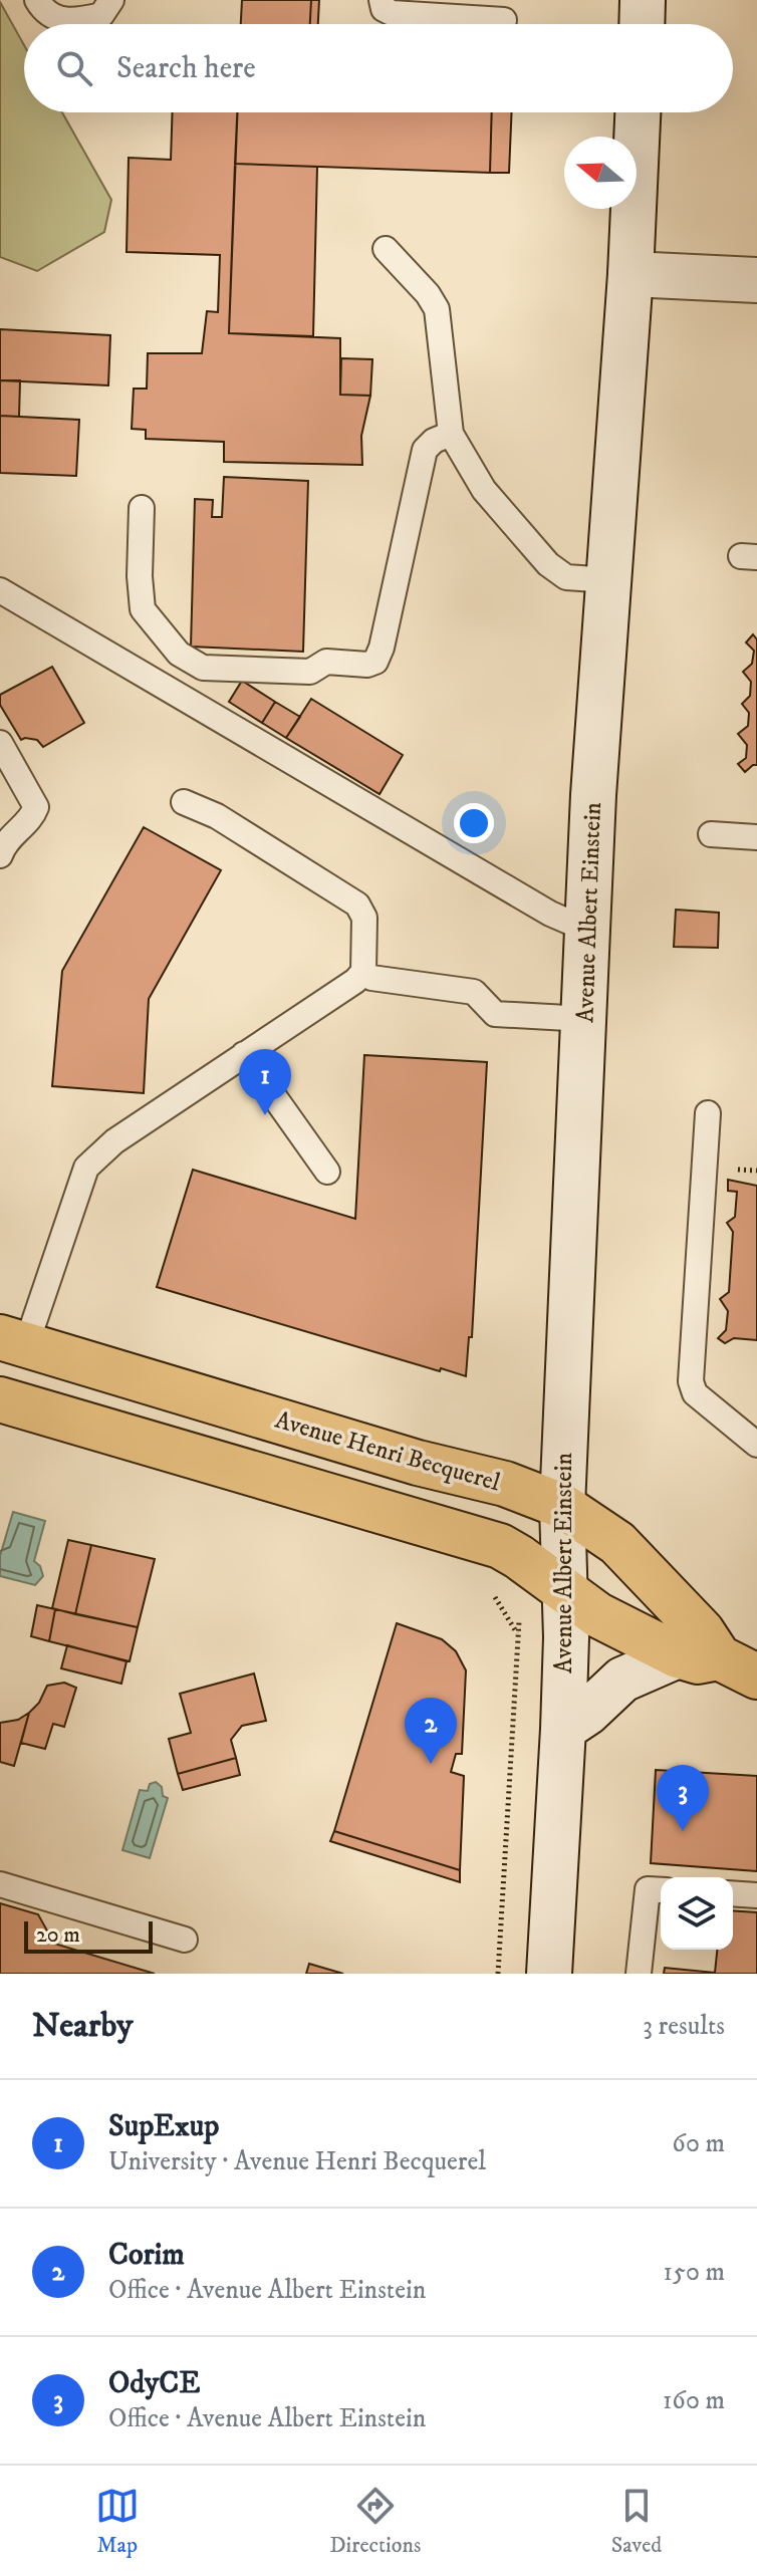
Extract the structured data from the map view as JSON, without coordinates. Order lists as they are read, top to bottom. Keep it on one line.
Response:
{"streets":{"main road":["Avenue Albert Einstein","Avenue Henri Becquerel"]},"crossings":[["Avenue Albert Einstein","Avenue Henri Becquerel"]],"scale_bar":"20 m","north":"left","page":{"search":"Search here","pins":["1","2","3"],"scale":"20 m","heading":["Nearby","3 results"],"list":[{"mark":"1","name":"SupExup","note":"University · Avenue Henri Becquerel","value":"60 m"},{"mark":"2","name":"Corim","note":"Office · Avenue Albert Einstein","value":"150 m"},{"mark":"3","name":"OdyCE","note":"Office · Avenue Albert Einstein","value":"160 m"}],"nav":["Map","Directions","Saved"]}}
